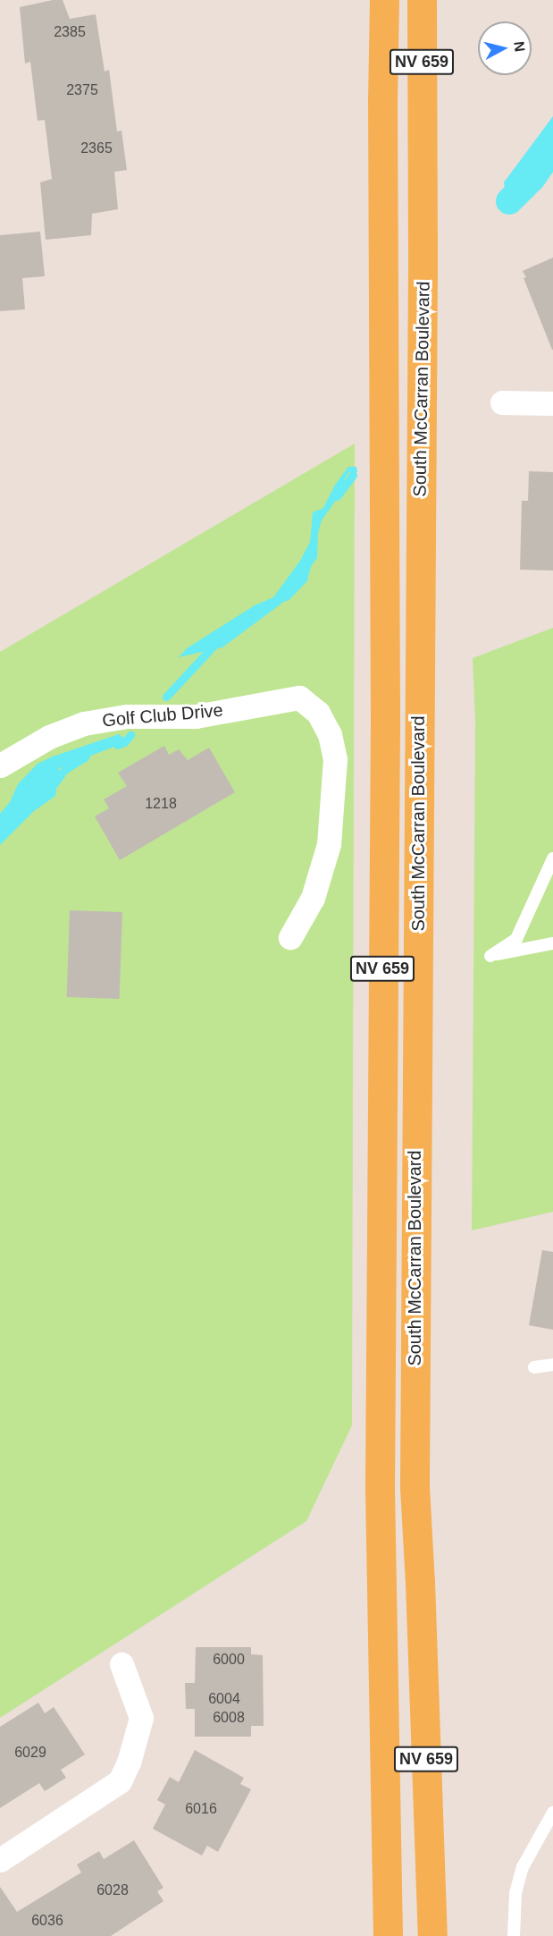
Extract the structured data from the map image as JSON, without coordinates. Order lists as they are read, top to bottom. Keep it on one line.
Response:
{"streets":{"main road":["NV 659","South McCarran Boulevard"],"street":["Golf Club Drive"]},"house_numbers":["2385","2375","2365","1218","6000","6004","6008","6029","6016","6028","6036"],"north":"right"}
